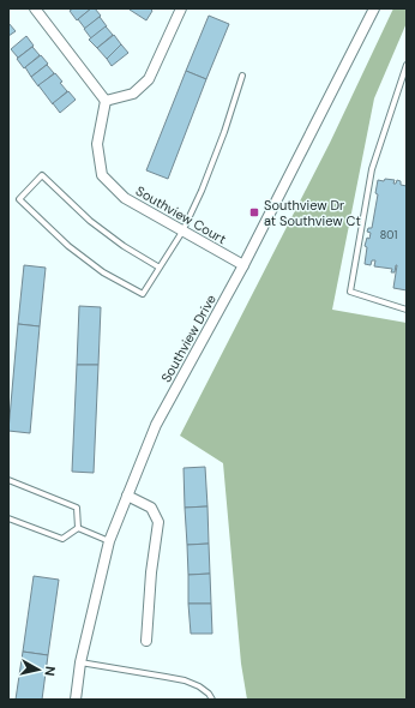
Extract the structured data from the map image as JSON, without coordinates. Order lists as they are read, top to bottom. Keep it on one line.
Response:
{"streets":{"street":["Southview Court","Southview Drive"]},"crossings":[["Southview Court","Southview Drive"]],"places":{"transit":["Southview Dr at Southview Ct"]},"house_numbers":["801"],"north":"right"}
